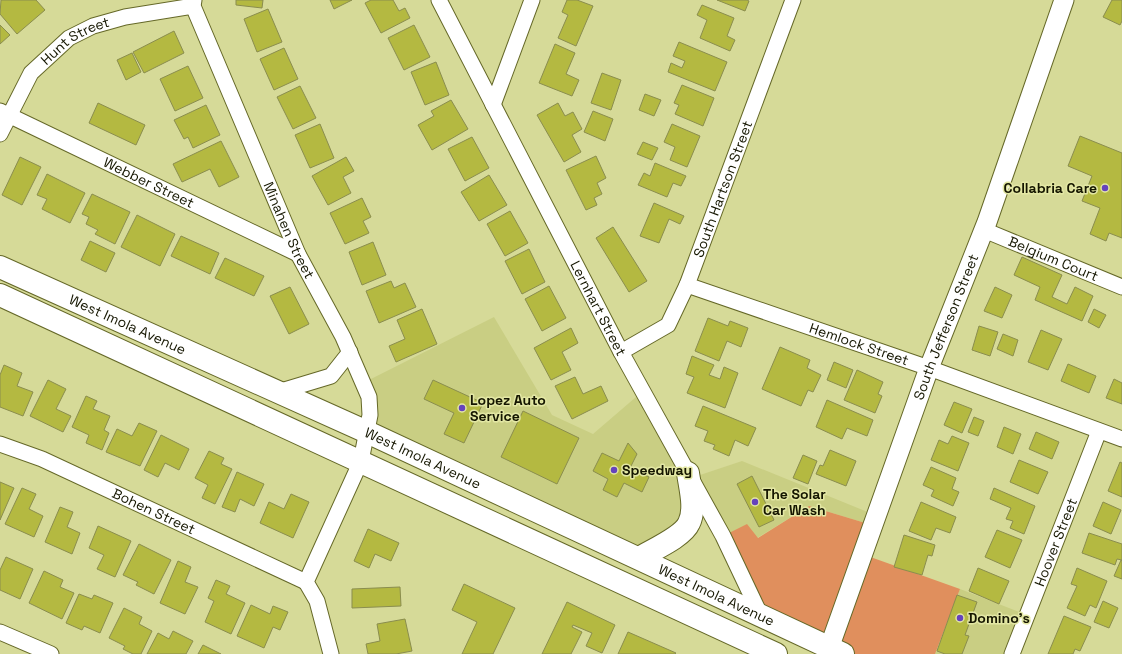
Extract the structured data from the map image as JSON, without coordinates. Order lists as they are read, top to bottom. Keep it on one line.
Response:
{"streets":{"main road":["West Imola Avenue"],"street":["Hunt Street","Webber Street","South Hartson Street","Minahen Street","Belgium Court","Lernhart Street","South Jefferson Street","Hemlock Street","Bohen Street","Hoover Street"]},"crossings":[["Hunt Street","Webber Street"],["Hunt Street","Minahen Street"],["Webber Street","Minahen Street"],["South Hartson Street","Lernhart Street"],["South Hartson Street","Hemlock Street"],["Minahen Street","West Imola Avenue"],["Minahen Street","Bohen Street"],["Belgium Court","South Jefferson Street"],["Lernhart Street","West Imola Avenue"],["West Imola Avenue","South Jefferson Street"],["South Jefferson Street","Hemlock Street"],["Hemlock Street","Hoover Street"]],"places":["Collabria Care","Lopez Auto Service","Speedway","The Solar Car Wash","Domino's"]}
